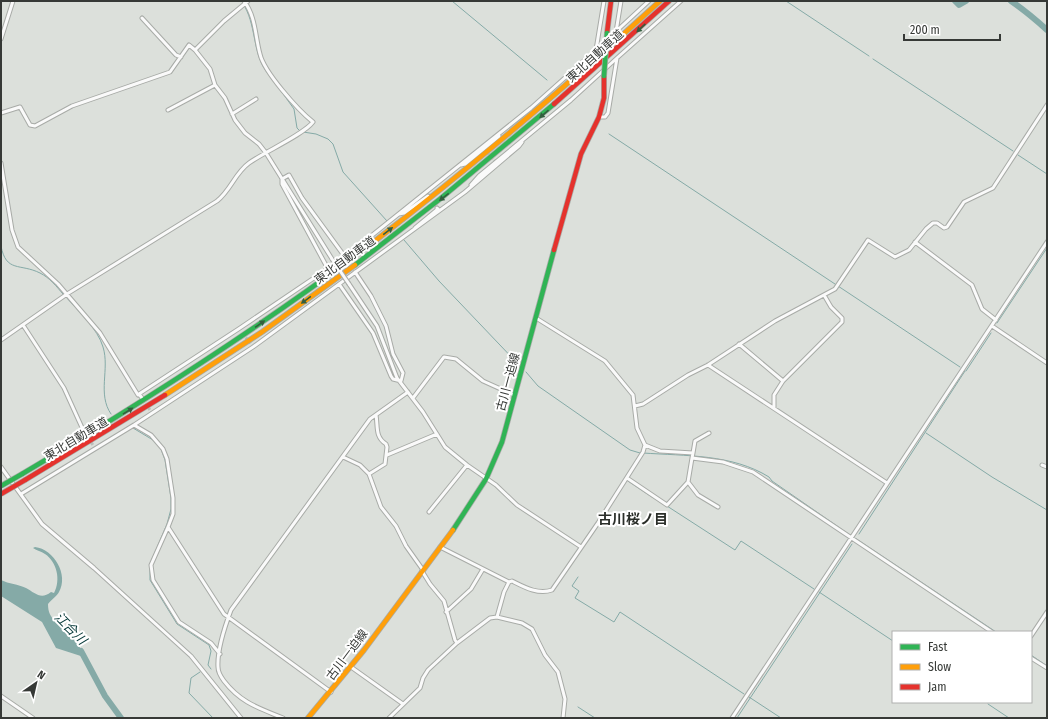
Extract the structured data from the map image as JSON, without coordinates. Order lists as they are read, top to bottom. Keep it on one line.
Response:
{"streets":{"main road":["東北自動車道","古川一迫線"]},"districts":["古川桜ノ目"],"water":["江合川"],"legend":["Fast","Slow","Jam"],"scale_bar":"200 m","north":"top right"}
